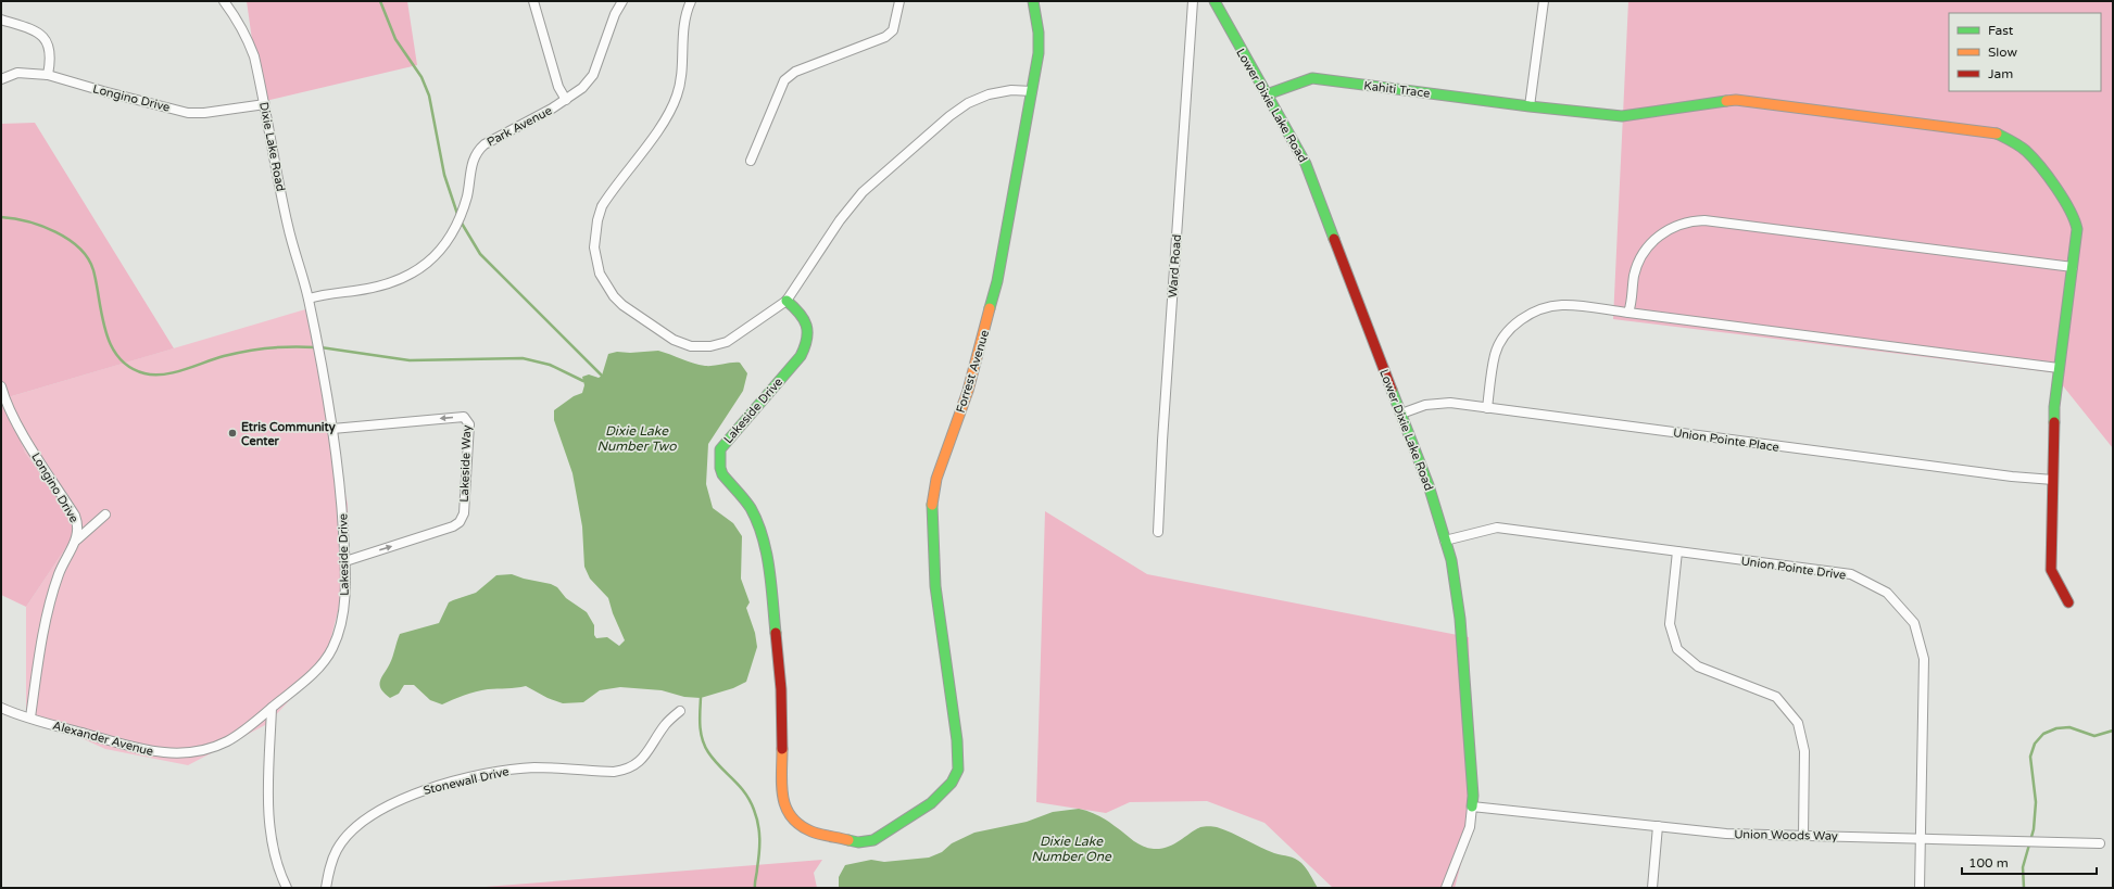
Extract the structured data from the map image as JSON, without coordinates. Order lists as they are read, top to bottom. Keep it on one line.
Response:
{"streets":{"street":["Kahiti Trace","Longino Drive","Lower Dixie Lake Road","Park Avenue","Dixie Lake Road","Ward Road","Forrest Avenue","Lakeside Drive","Union Pointe Place","Lakeside Way","Union Pointe Drive","Alexander Avenue","Stonewall Drive","Union Woods Way"]},"crossings":[["Kahiti Trace","Lower Dixie Lake Road"],["Kahiti Trace","Union Pointe Place"],["Longino Drive","Dixie Lake Road"],["Longino Drive","Alexander Avenue"],["Lower Dixie Lake Road","Union Pointe Place"],["Lower Dixie Lake Road","Union Pointe Drive"],["Lower Dixie Lake Road","Union Woods Way"],["Park Avenue","Dixie Lake Road"],["Park Avenue","Lakeside Drive"],["Dixie Lake Road","Lakeside Drive"],["Forrest Avenue","Lakeside Drive"],["Lakeside Drive","Lakeside Way"],["Lakeside Drive","Alexander Avenue"],["Union Pointe Drive","Union Woods Way"]],"water":["Dixie Lake Number Two","Dixie Lake Number One"],"places":["Etris Community Center"],"legend":["Fast","Slow","Jam"],"scale_bar":"100 m"}
